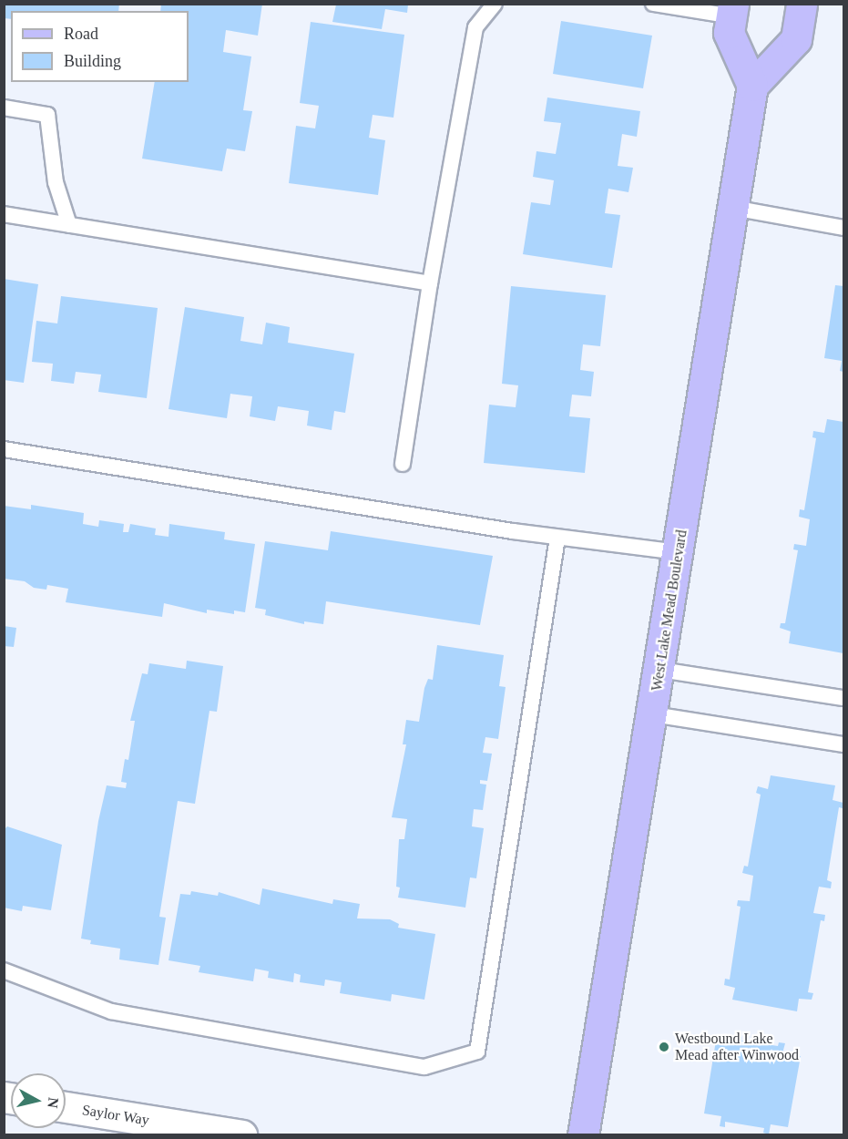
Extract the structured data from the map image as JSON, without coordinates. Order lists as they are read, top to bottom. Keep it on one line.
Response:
{"streets":{"main road":["West Lake Mead Boulevard"],"street":["Saylor Way"]},"places":["Westbound Lake Mead after Winwood"],"legend":["Road","Building"],"north":"right"}
